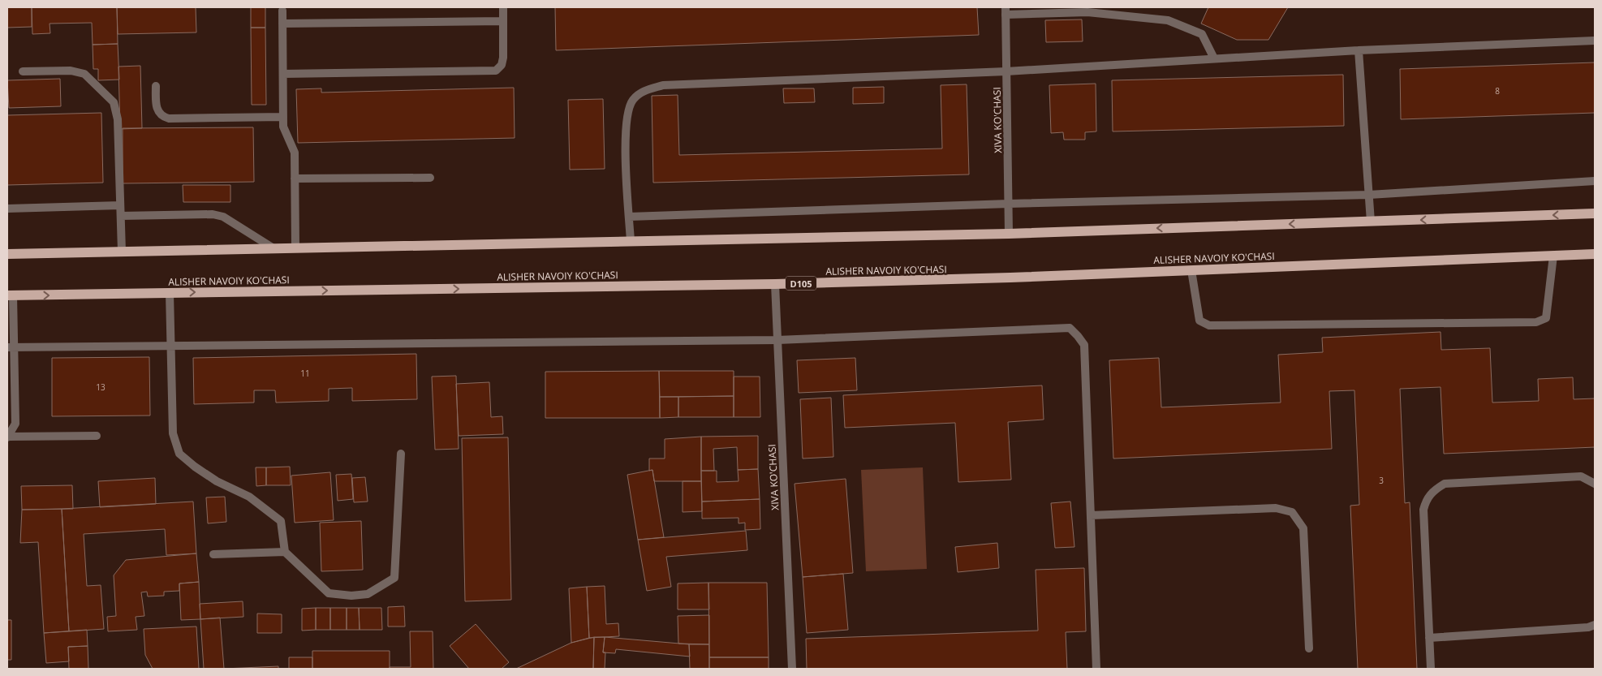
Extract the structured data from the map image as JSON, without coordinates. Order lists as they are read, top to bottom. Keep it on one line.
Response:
{"streets":{"main road":["ALISHER NAVOIY KO'CHASI","D105"],"street":["XIVA KO'CHASI"]},"crossings":[["XIVA KO'CHASI","ALISHER NAVOIY KO'CHASI"]],"house_numbers":["8","11","13","3"]}
